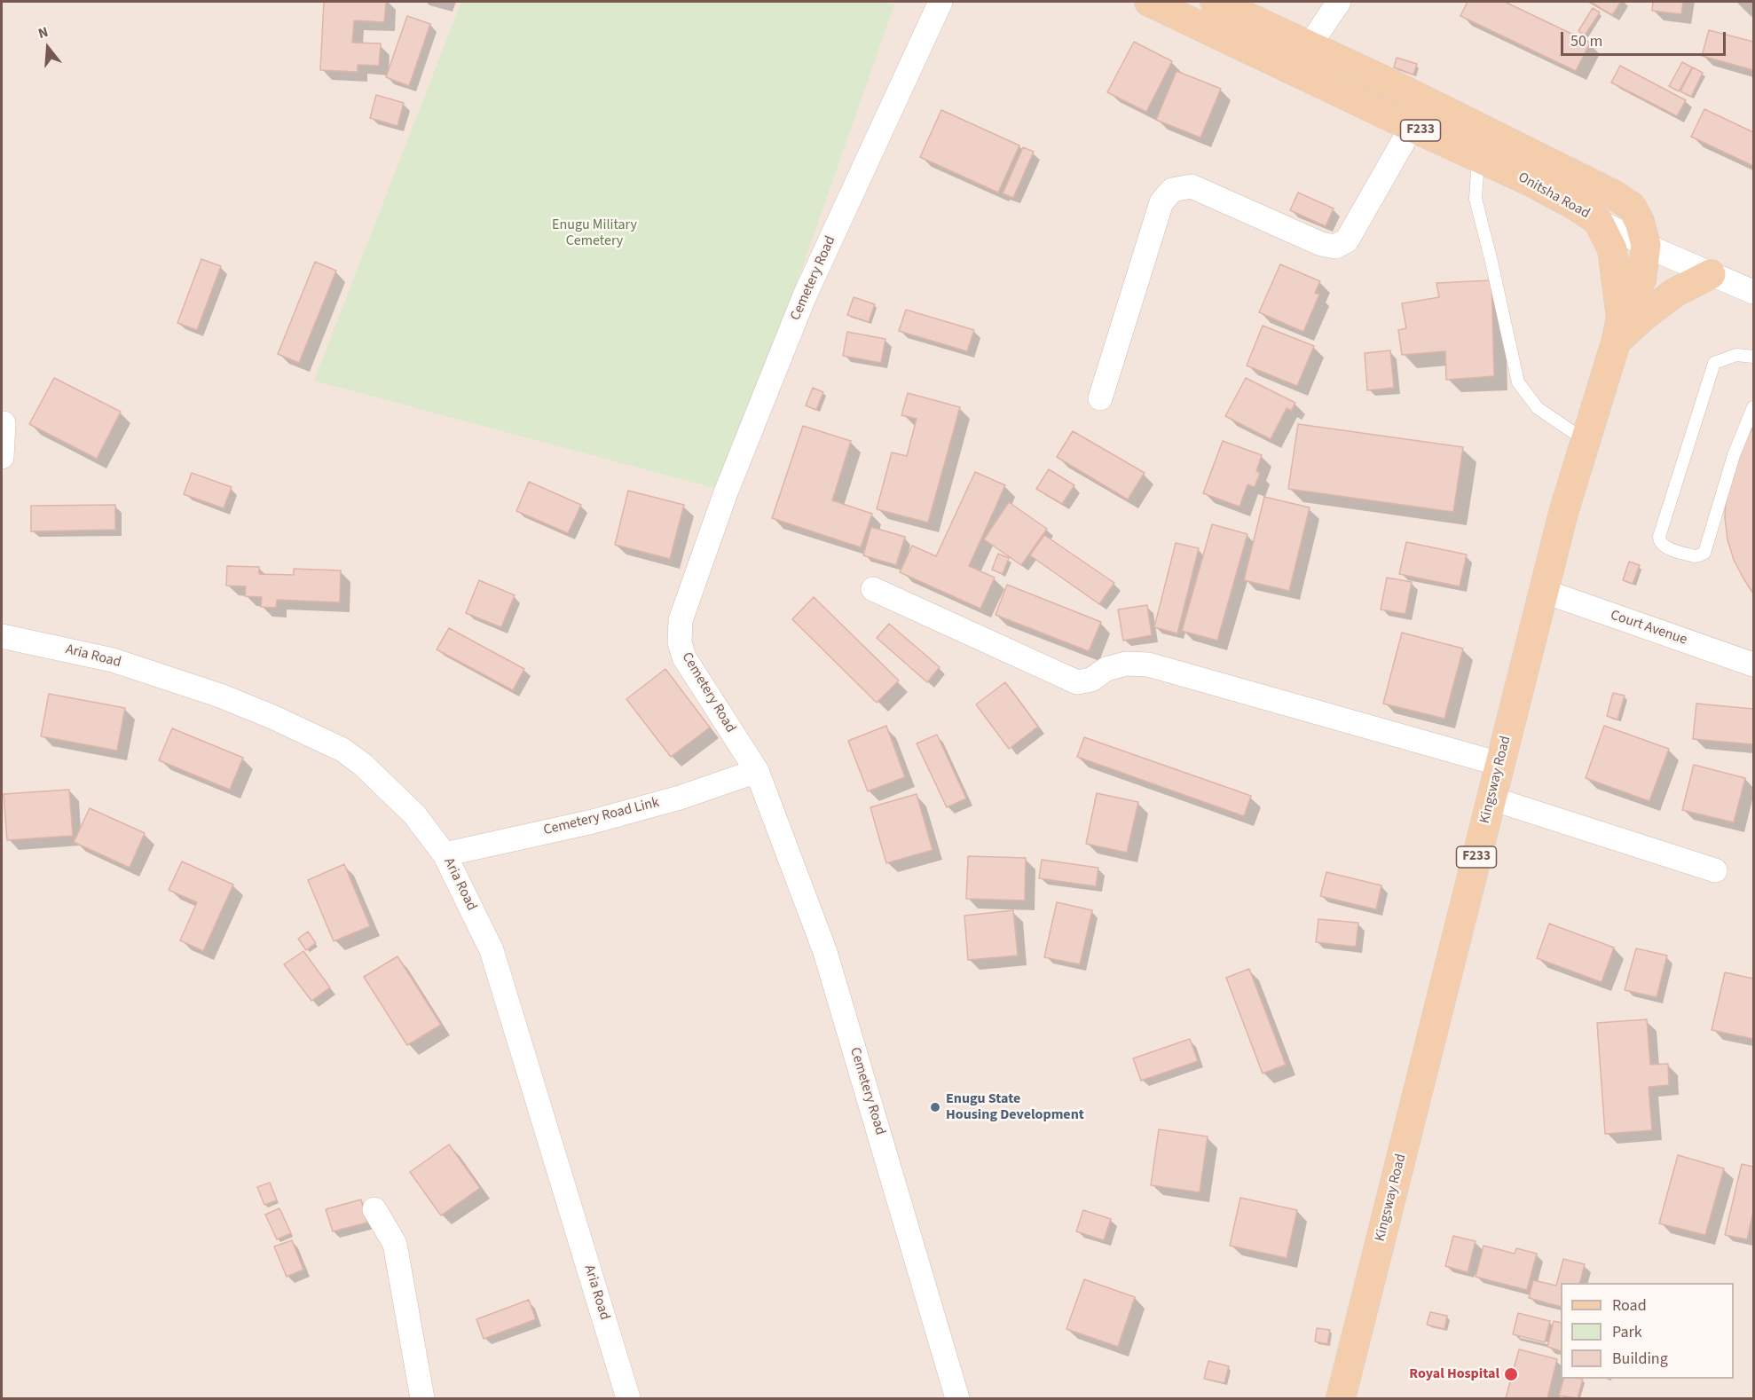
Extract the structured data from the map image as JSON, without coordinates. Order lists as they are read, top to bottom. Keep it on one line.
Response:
{"streets":{"main road":["F233","Onitsha Road","Kingsway Road"],"street":["Cemetery Road","Court Avenue","Aria Road","Cemetery Road Link"]},"crossings":[["Onitsha Road","Kingsway Road"],["Cemetery Road","Cemetery Road Link"],["Court Avenue","Kingsway Road"],["Aria Road","Cemetery Road Link"]],"parks":["Enugu Military Cemetery"],"places":["Enugu State Housing Development","Royal Hospital"],"legend":["Road","Park","Building"],"scale_bar":"50 m","north":"top"}
